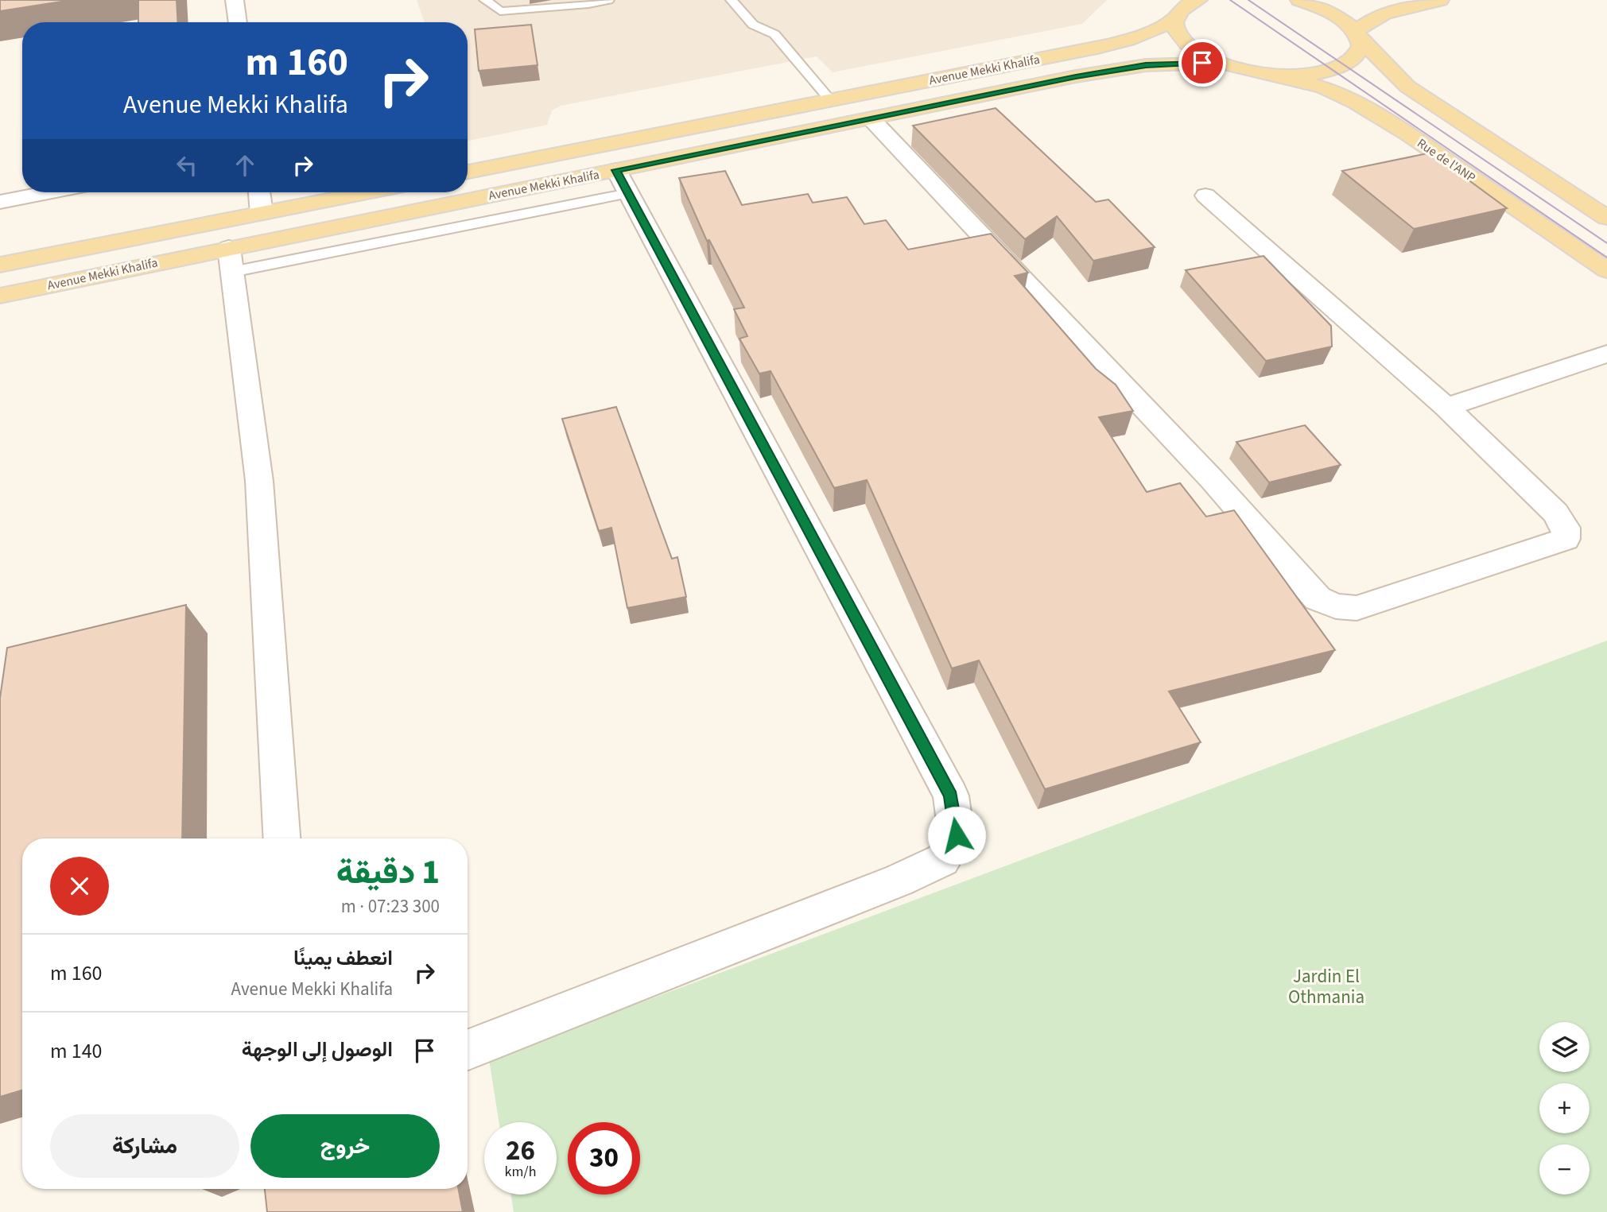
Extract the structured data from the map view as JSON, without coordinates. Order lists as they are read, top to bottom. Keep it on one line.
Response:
{"streets":{"main road":["Avenue Mekki Khalifa","Rue de l'ANP"]},"parks":["Jardin El Othmania"],"page":{"turn":["160 m","Avenue Mekki Khalifa"],"heading":["1 دقيقة","300 m · 07:23"],"list":[{"name":"انعطف يمينًا","note":"Avenue Mekki Khalifa","value":"160 m"},{"name":"الوصول إلى الوجهة","value":"140 m"}],"map_buttons":["+","−"],"buttons":["خروج","مشاركة"],"speed":"26 km/h","limit":"30"}}
